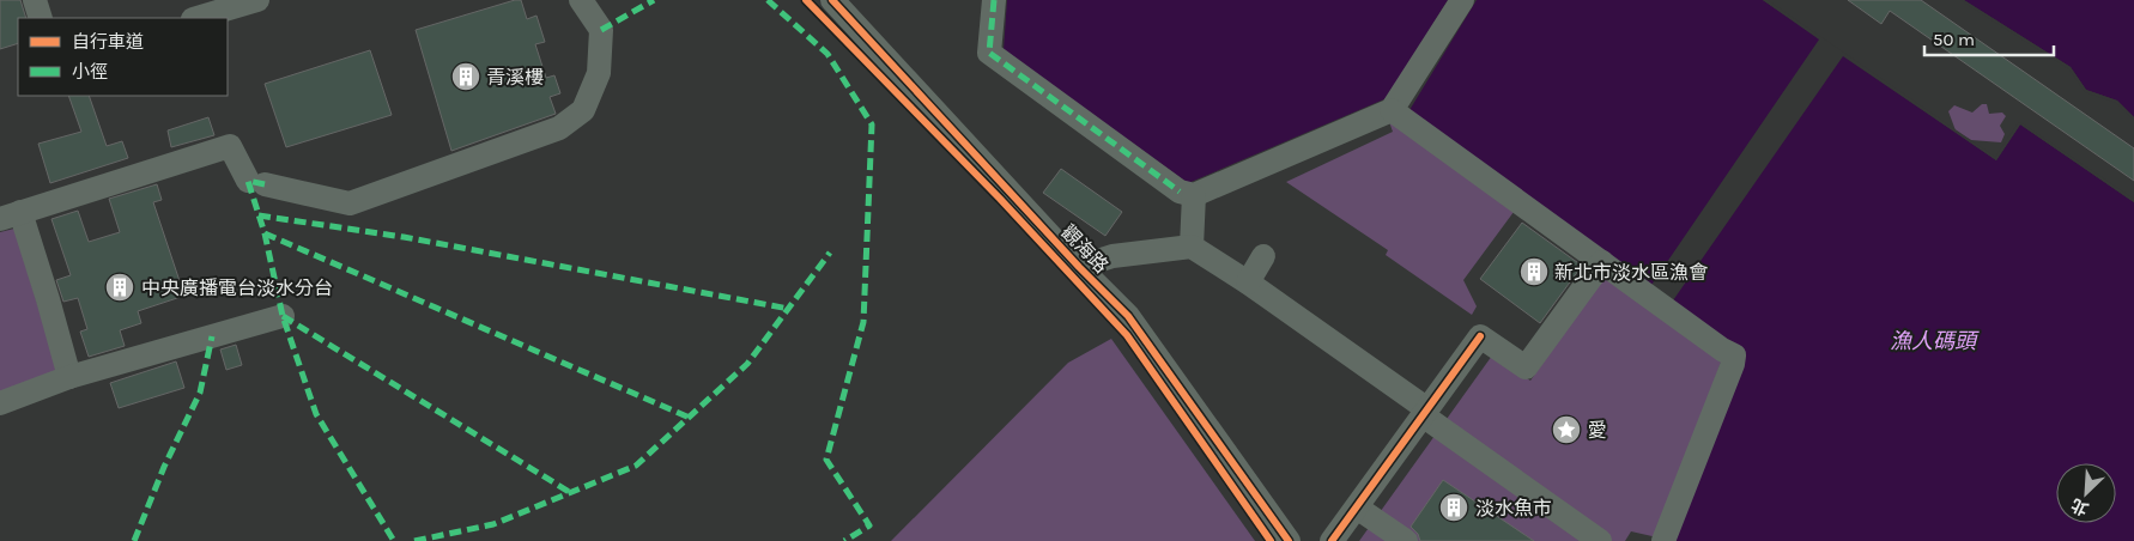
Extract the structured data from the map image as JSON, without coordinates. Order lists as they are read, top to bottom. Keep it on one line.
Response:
{"streets":{"street":["觀海路"]},"water":["漁人碼頭"],"places":{"building":["青溪樓","新北市淡水區漁會","中央廣播電台淡水分台","淡水魚市"],"place":["愛"]},"legend":["自行車道","小徑"],"scale_bar":"50 m","north":"bottom left"}
